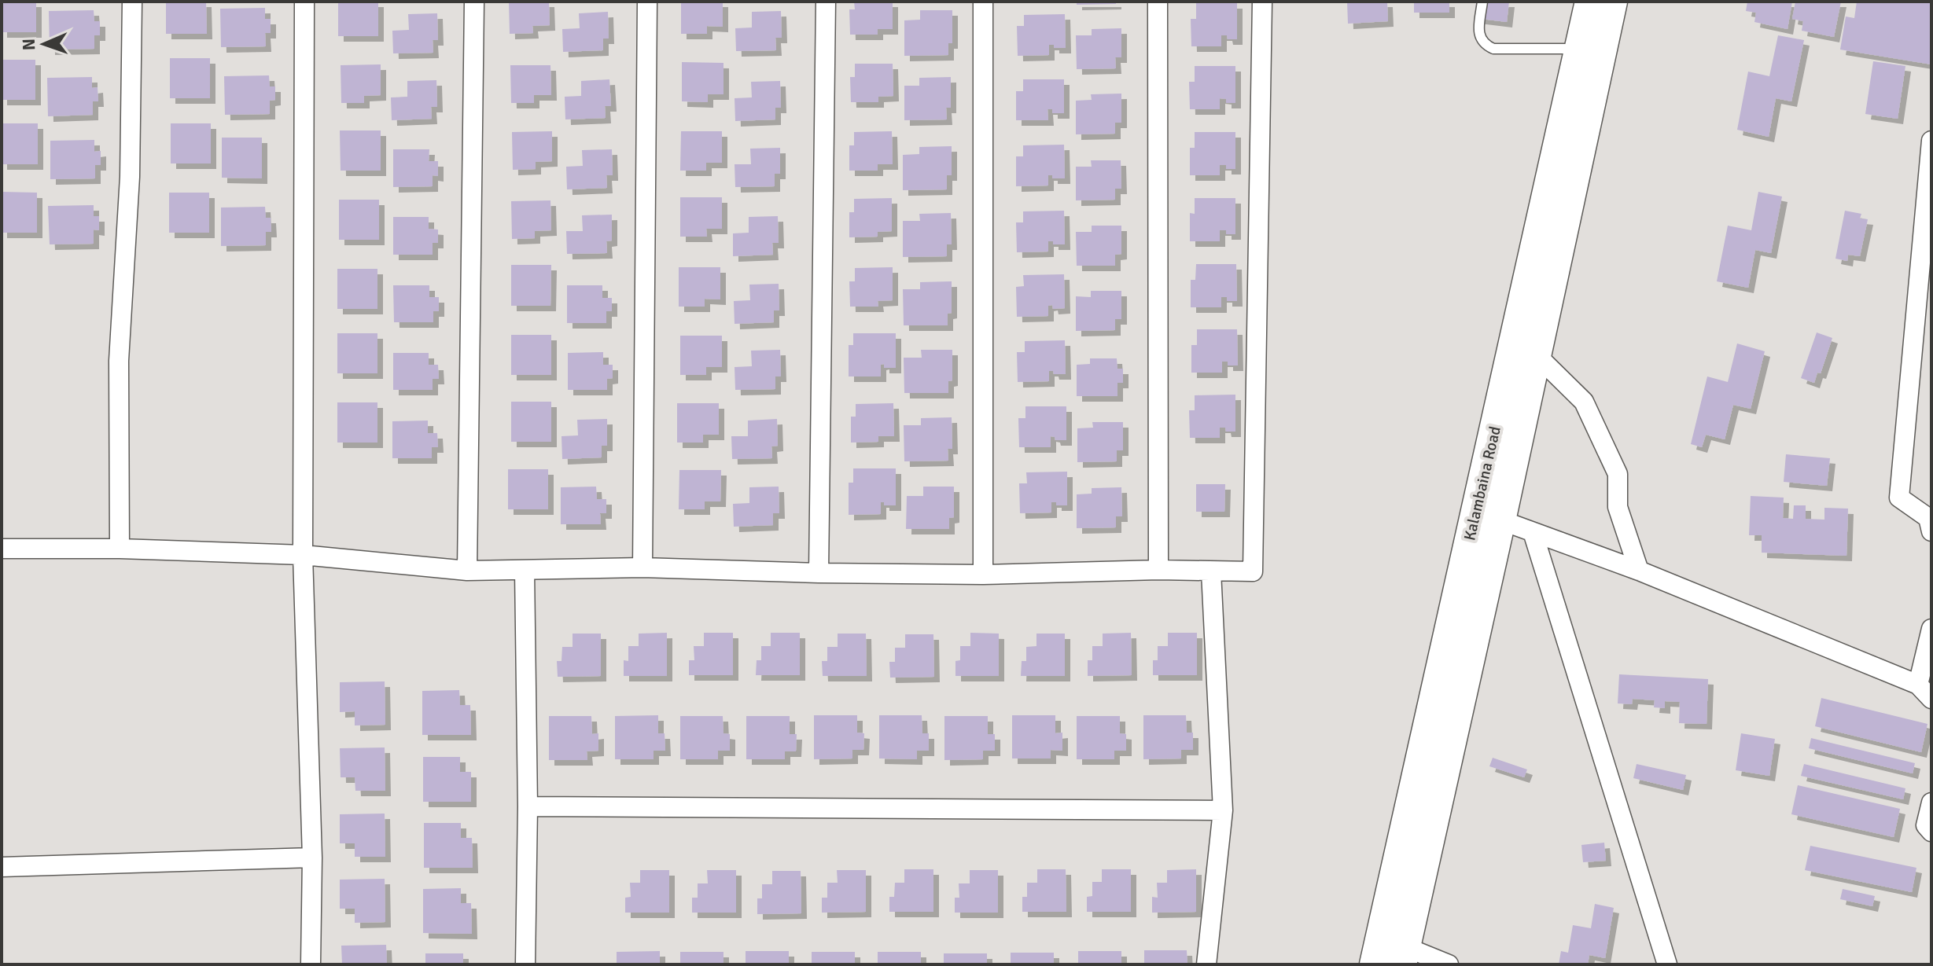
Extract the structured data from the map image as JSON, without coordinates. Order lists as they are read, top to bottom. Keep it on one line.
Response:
{"streets":{"main road":["Kalambaina Road"]},"north":"left"}
